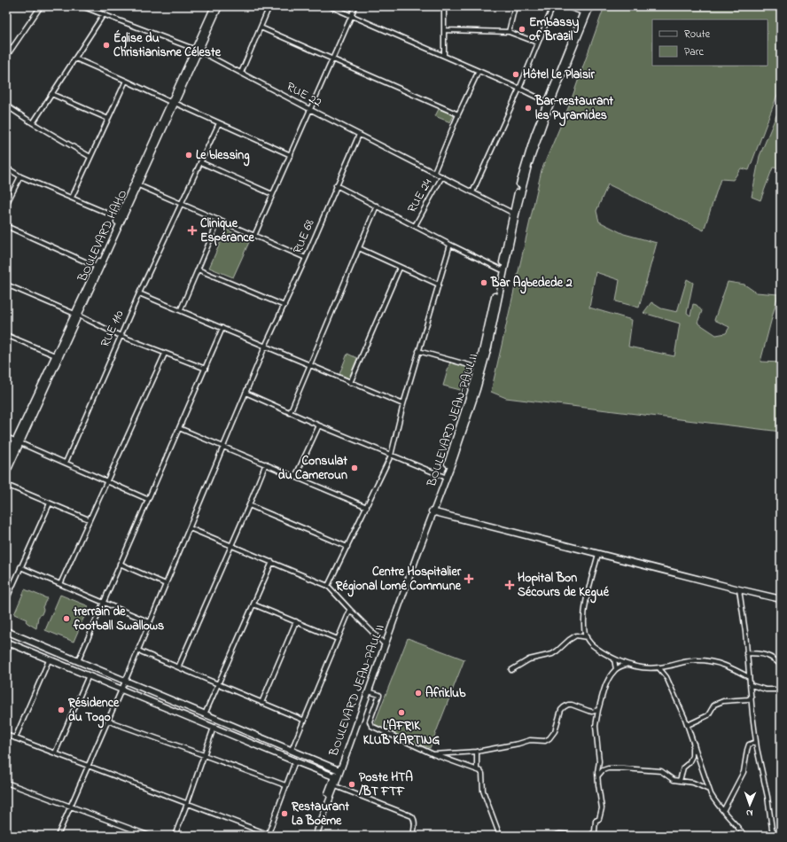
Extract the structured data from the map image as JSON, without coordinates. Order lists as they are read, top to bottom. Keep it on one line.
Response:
{"streets":{"main road":["BOULEVARD HAHO","BOULEVARD JEAN-PAUL II"],"street":["RUE 22","RUE 24","RUE 68","RUE 110"]},"crossings":[["RUE 22","RUE 24"],["RUE 22","BOULEVARD HAHO"],["RUE 22","RUE 68"],["RUE 22","BOULEVARD JEAN-PAUL II"]],"places":{"other":["Embassy of Brazil","Église du Christianisme Céleste","Hôtel Le Plaisir","Bar-restaurant les Pyramides","Le blessing","Bar Agbedede 2","Consulat du Cameroun","trerrain de football Swallows","Afriklub","Résidence du Togo","L'AFRIK KLUB KARTING","Poste HTA /BT FTF","Restaurant La Boème"],"health":["Clinique Espérance","Centre Hospitalier Régional Lomé Commune","Hopital Bon Sécours de Kegué"]},"legend":["Route","Parc"],"north":"bottom"}
